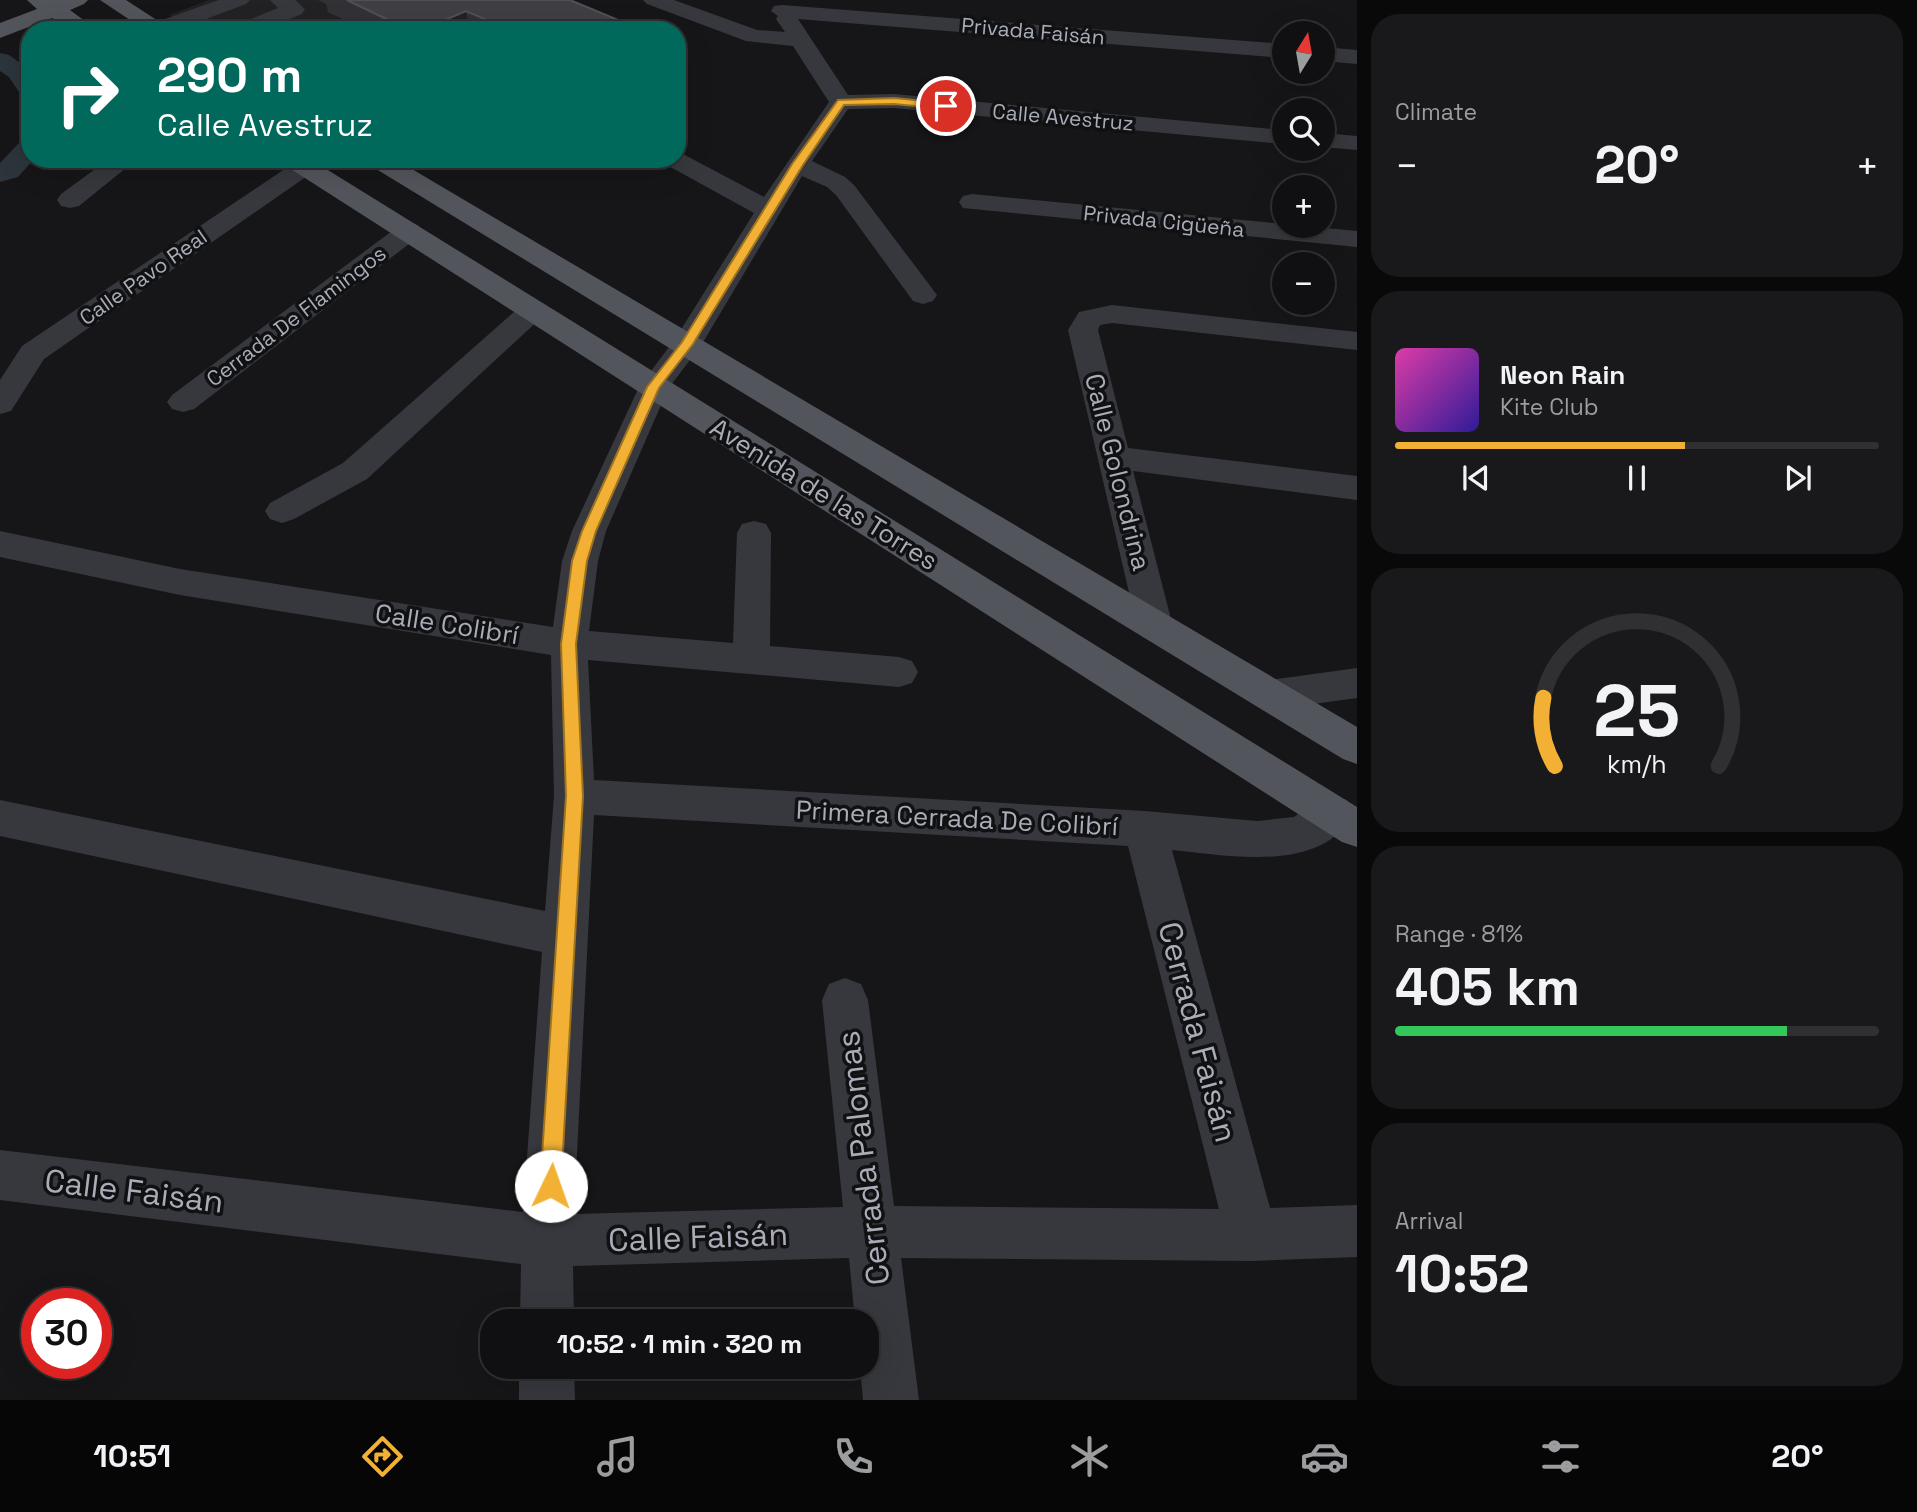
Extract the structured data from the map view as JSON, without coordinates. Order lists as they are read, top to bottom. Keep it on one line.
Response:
{"streets":{"main road":["Avenida de las Torres"],"street":["Privada Faisán","Calle Avestruz","Privada Cigüeña","Calle Pavo Real","Cerrada De Flamingos","Calle Golondrina","Calle Colibrí","Primera Cerrada De Colibrí","Cerrada Faisán","Cerrada Palomas","Calle Faisán"]},"crossings":[["Cerrada De Flamingos","Avenida de las Torres"],["Avenida de las Torres","Primera Cerrada De Colibrí"],["Primera Cerrada De Colibrí","Cerrada Faisán"],["Cerrada Faisán","Calle Faisán"],["Cerrada Palomas","Calle Faisán"]],"north":"top","page":{"tile":["Climate",["Range · 81%","405 km"],["Arrival","10:52"]],"map_buttons":["+","−"],"turn":["290 m","Calle Avestruz"],"heat":["−","20°","+"],"song":["Neon Rain","Kite Club"],"limit":"30","trip":"10:52 · 1 min · 320 m","tabs":["10:51","20°"],"gauge":["25","km/h"]}}
